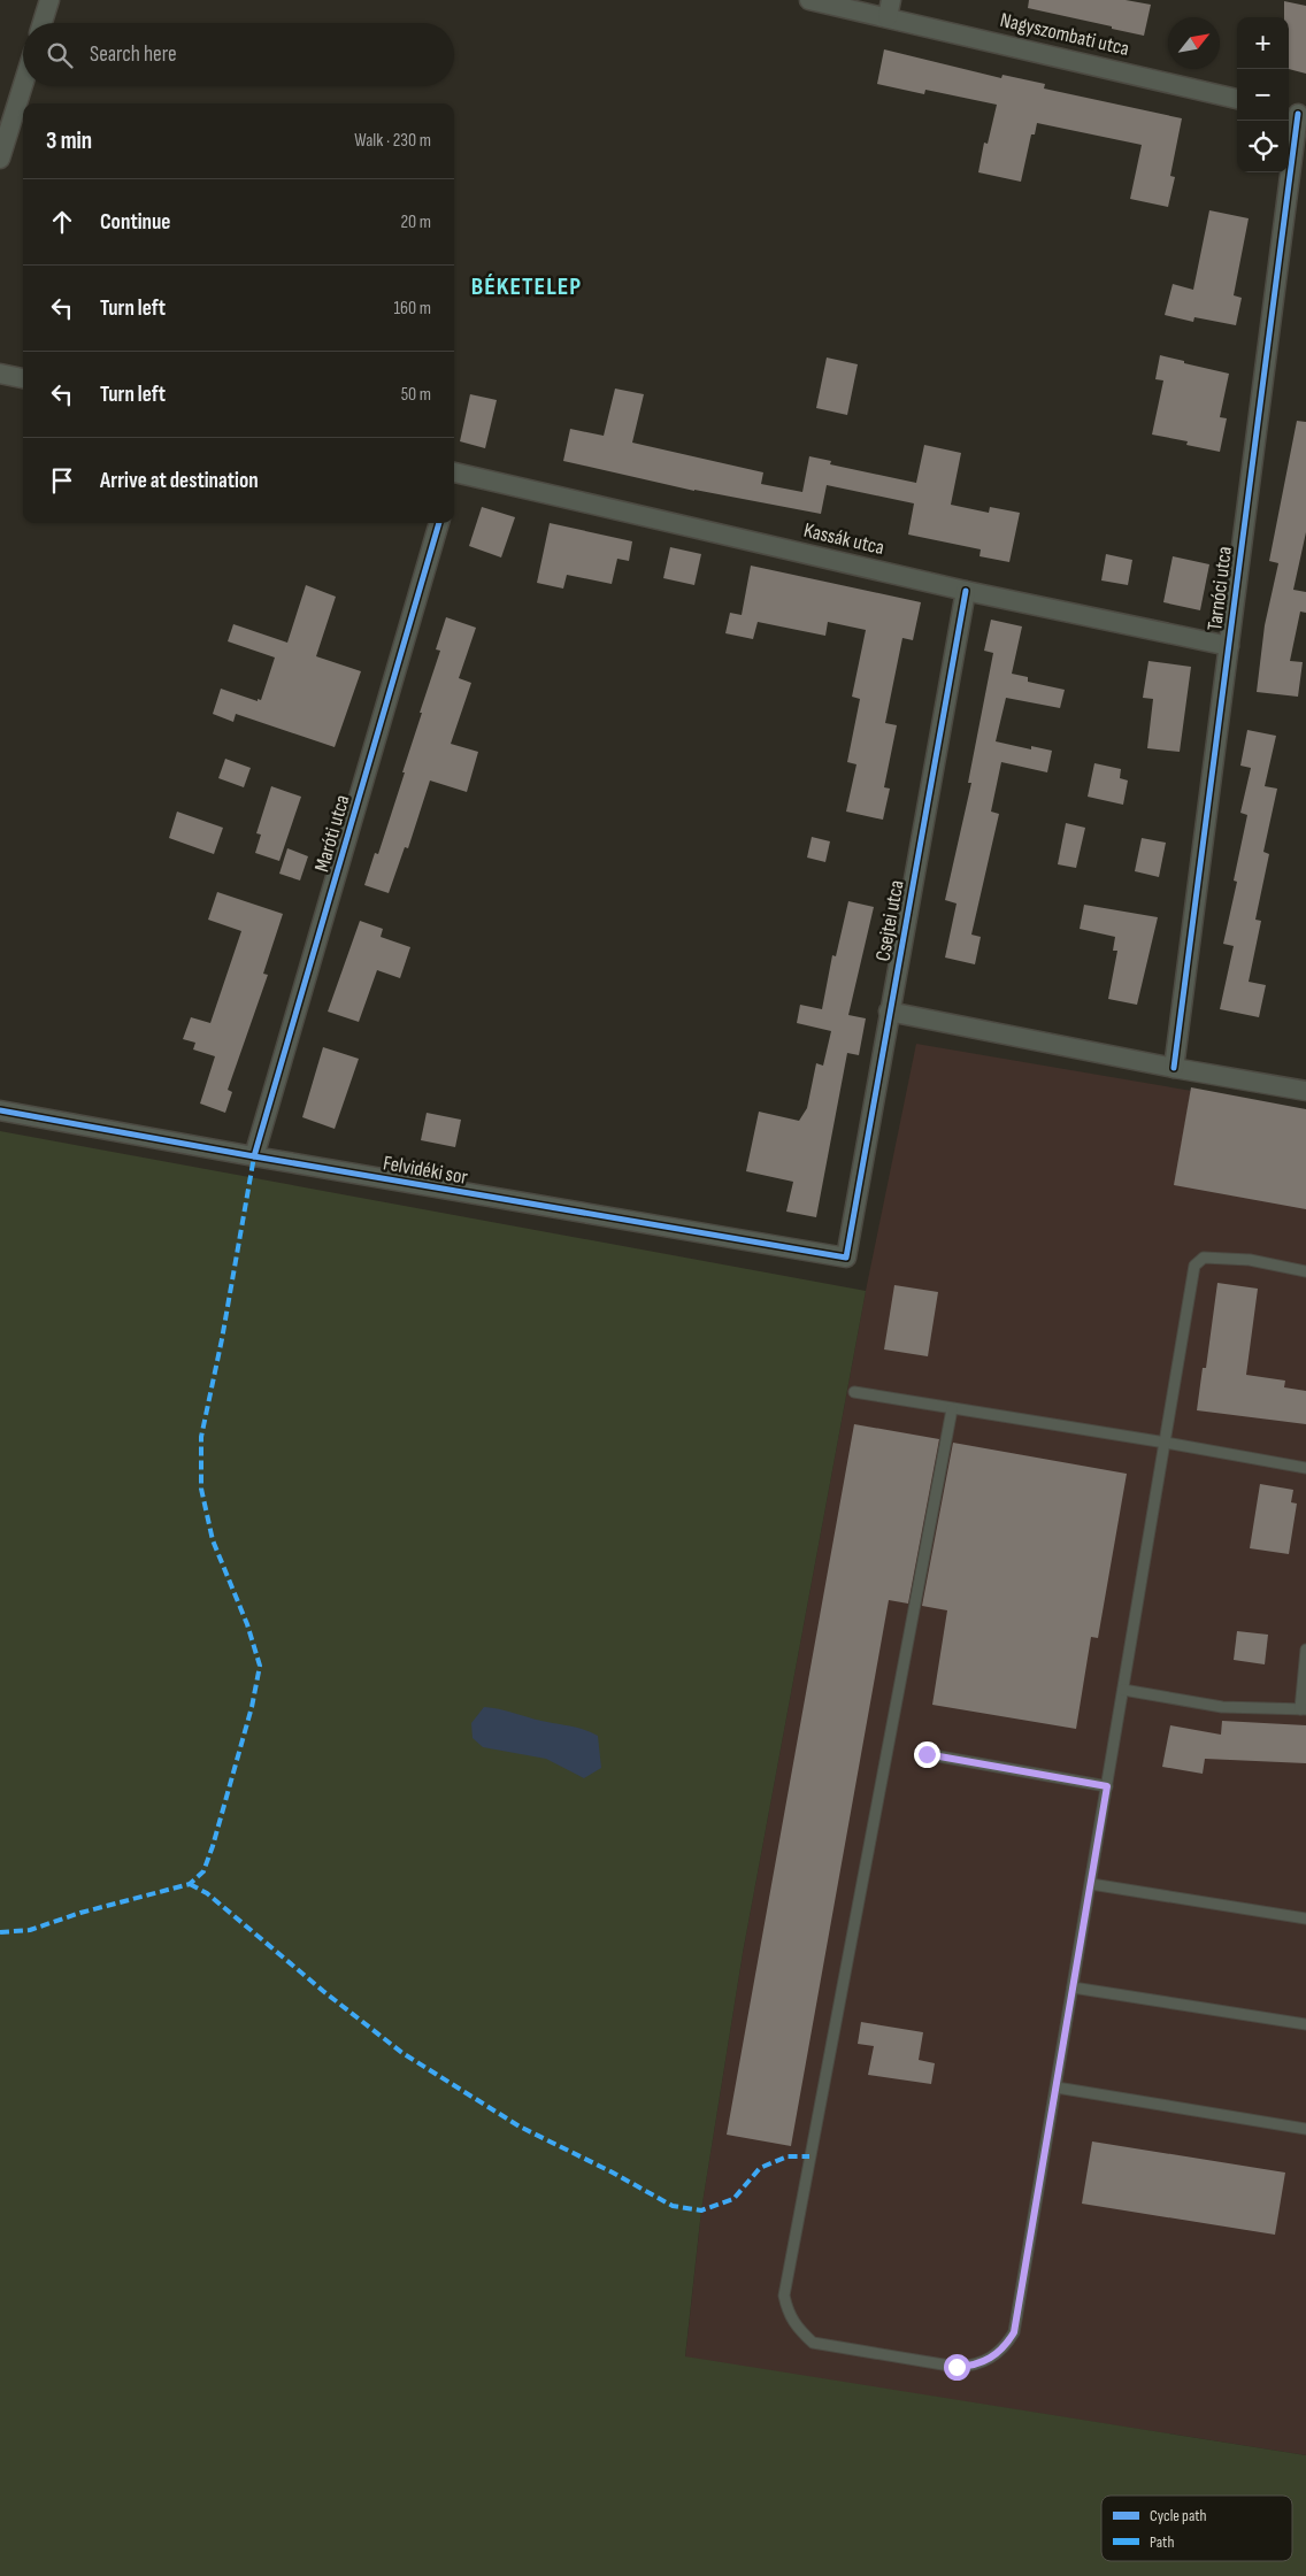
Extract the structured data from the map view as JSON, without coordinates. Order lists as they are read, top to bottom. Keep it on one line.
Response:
{"streets":{"street":["Nagyszombati utca","Kassák utca","Tarnóci utca","Maróti utca","Csejtei utca","Felvidéki sor"]},"crossings":[["Kassák utca","Tarnóci utca"],["Kassák utca","Csejtei utca"],["Maróti utca","Felvidéki sor"],["Csejtei utca","Felvidéki sor"]],"districts":["BÉKETELEP"],"legend":["Cycle path","Path"],"north":"top right","page":{"map_buttons":["+","−"],"search":"Search here","heading":["3 min","Walk · 230 m"],"list":[["Continue","20 m"],["Turn left","160 m"],["Turn left","50 m"],"Arrive at destination"]}}
